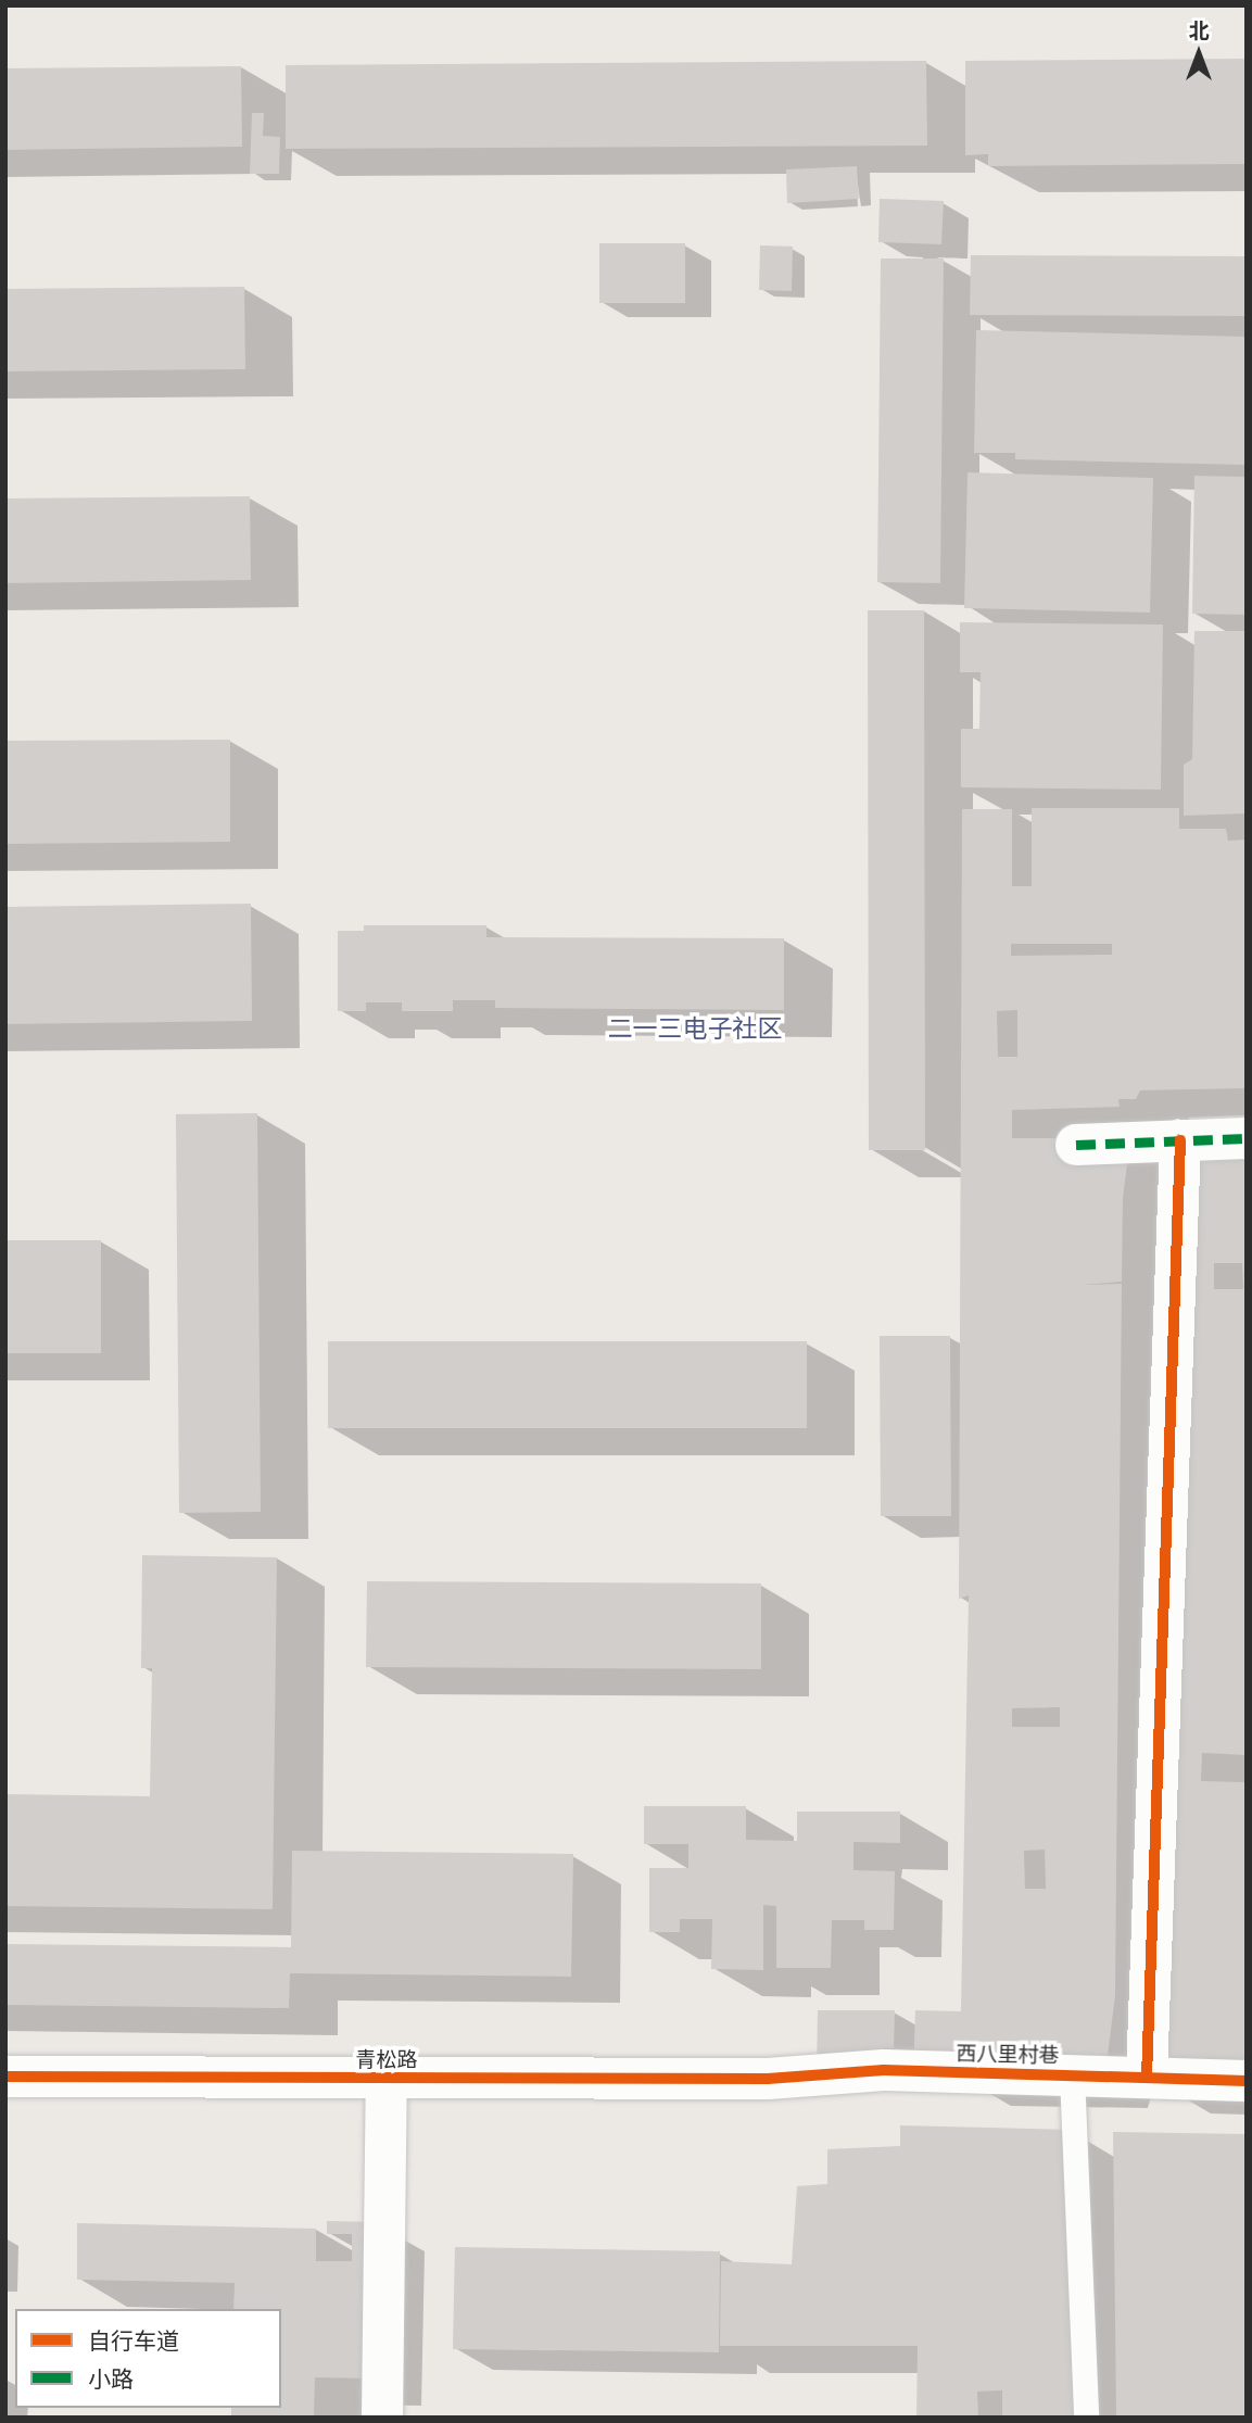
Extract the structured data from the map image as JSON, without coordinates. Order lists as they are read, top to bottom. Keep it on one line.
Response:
{"streets":{"street":["西八里村巷","青松路"]},"crossings":[["西八里村巷","青松路"]],"districts":["二一三电子社区"],"legend":["自行车道","小路"],"north":"top"}
